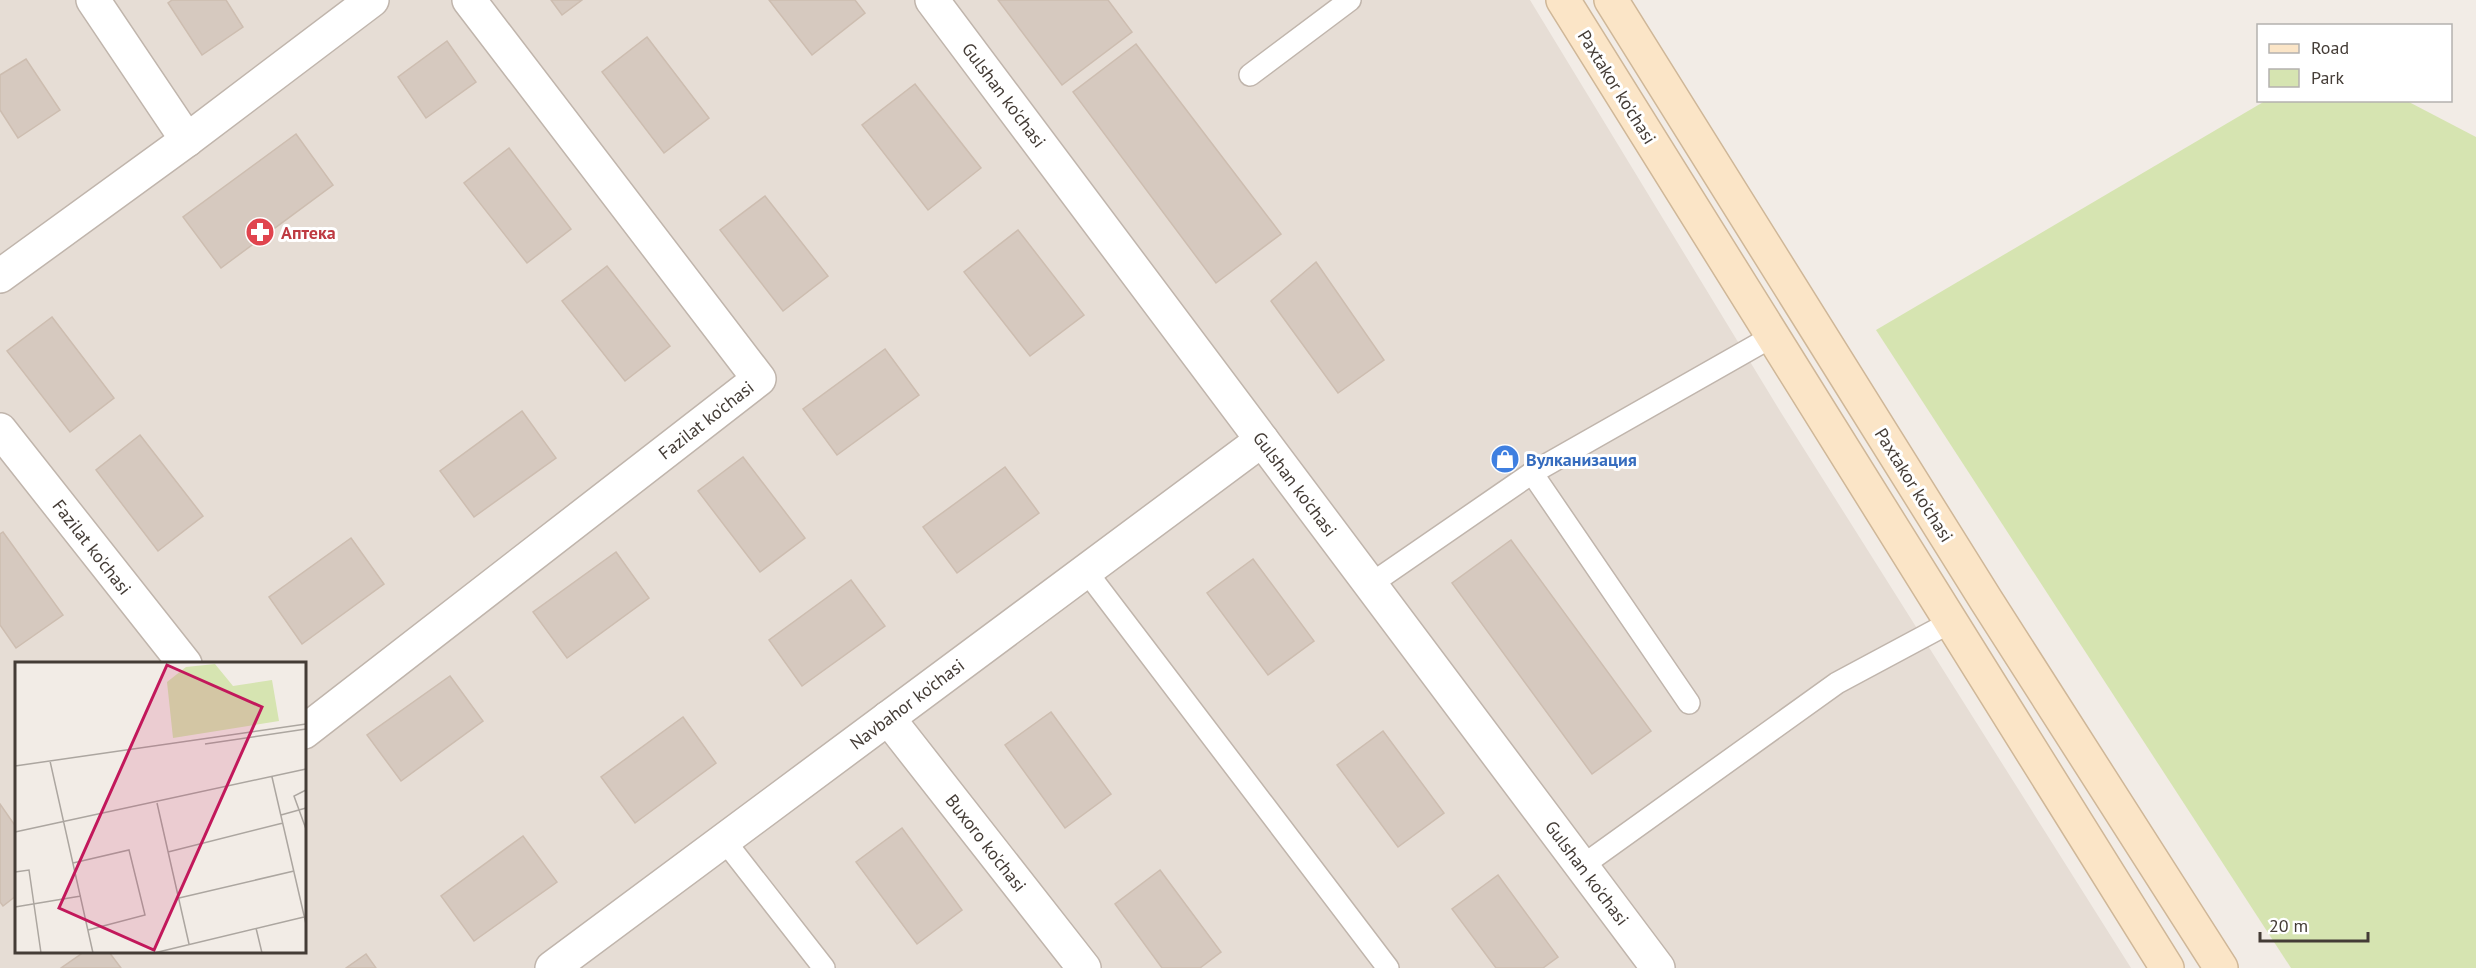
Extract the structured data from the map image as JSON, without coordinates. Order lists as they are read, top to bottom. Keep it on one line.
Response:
{"streets":{"main road":["Paxtakor ko'chasi"],"street":["Gulshan ko'chasi","Fazilat ko'chasi","Navbahor ko'chasi","Buxoro ko'chasi"]},"crossings":[["Gulshan ko'chasi","Navbahor ko'chasi"],["Navbahor ko'chasi","Buxoro ko'chasi"]],"places":{"pharmacy":["Аптека"],"shop":["Вулканизация"]},"legend":["Road","Park"],"scale_bar":"20 m"}
